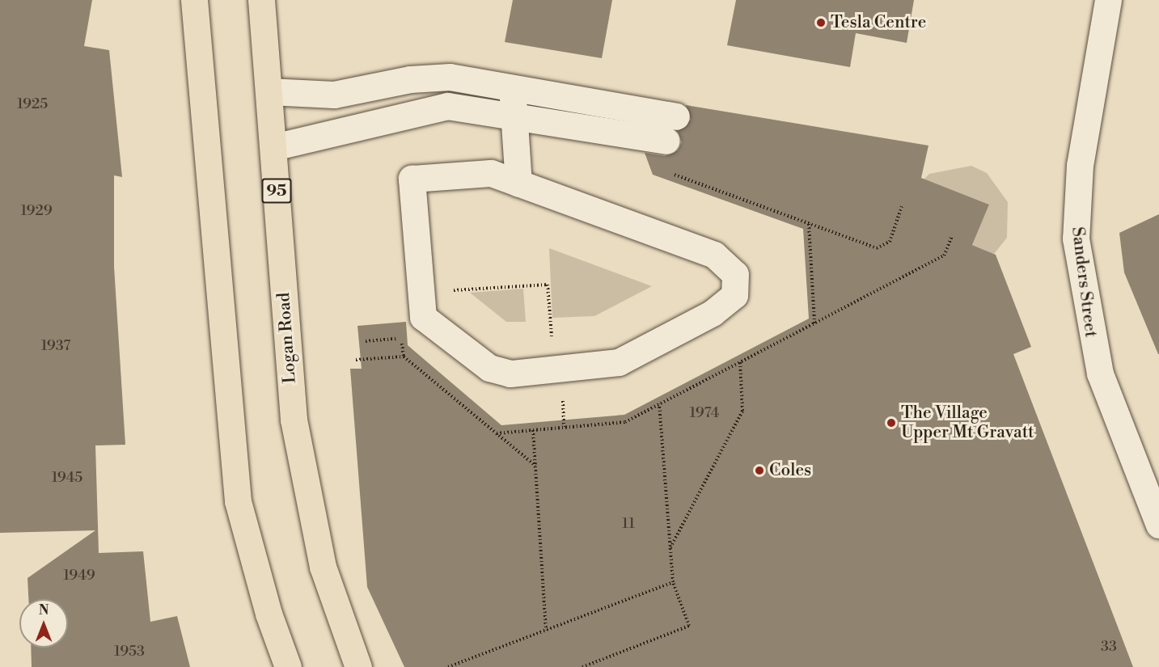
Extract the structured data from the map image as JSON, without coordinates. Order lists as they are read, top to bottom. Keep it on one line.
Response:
{"streets":{"main road":["95","Logan Road"],"street":["Sanders Street"]},"places":["Tesla Centre","The Village Upper Mt Gravatt","Coles"],"house_numbers":["1925","1929","1937","1974","1945","11","1949","33","1953"],"north":"top"}
